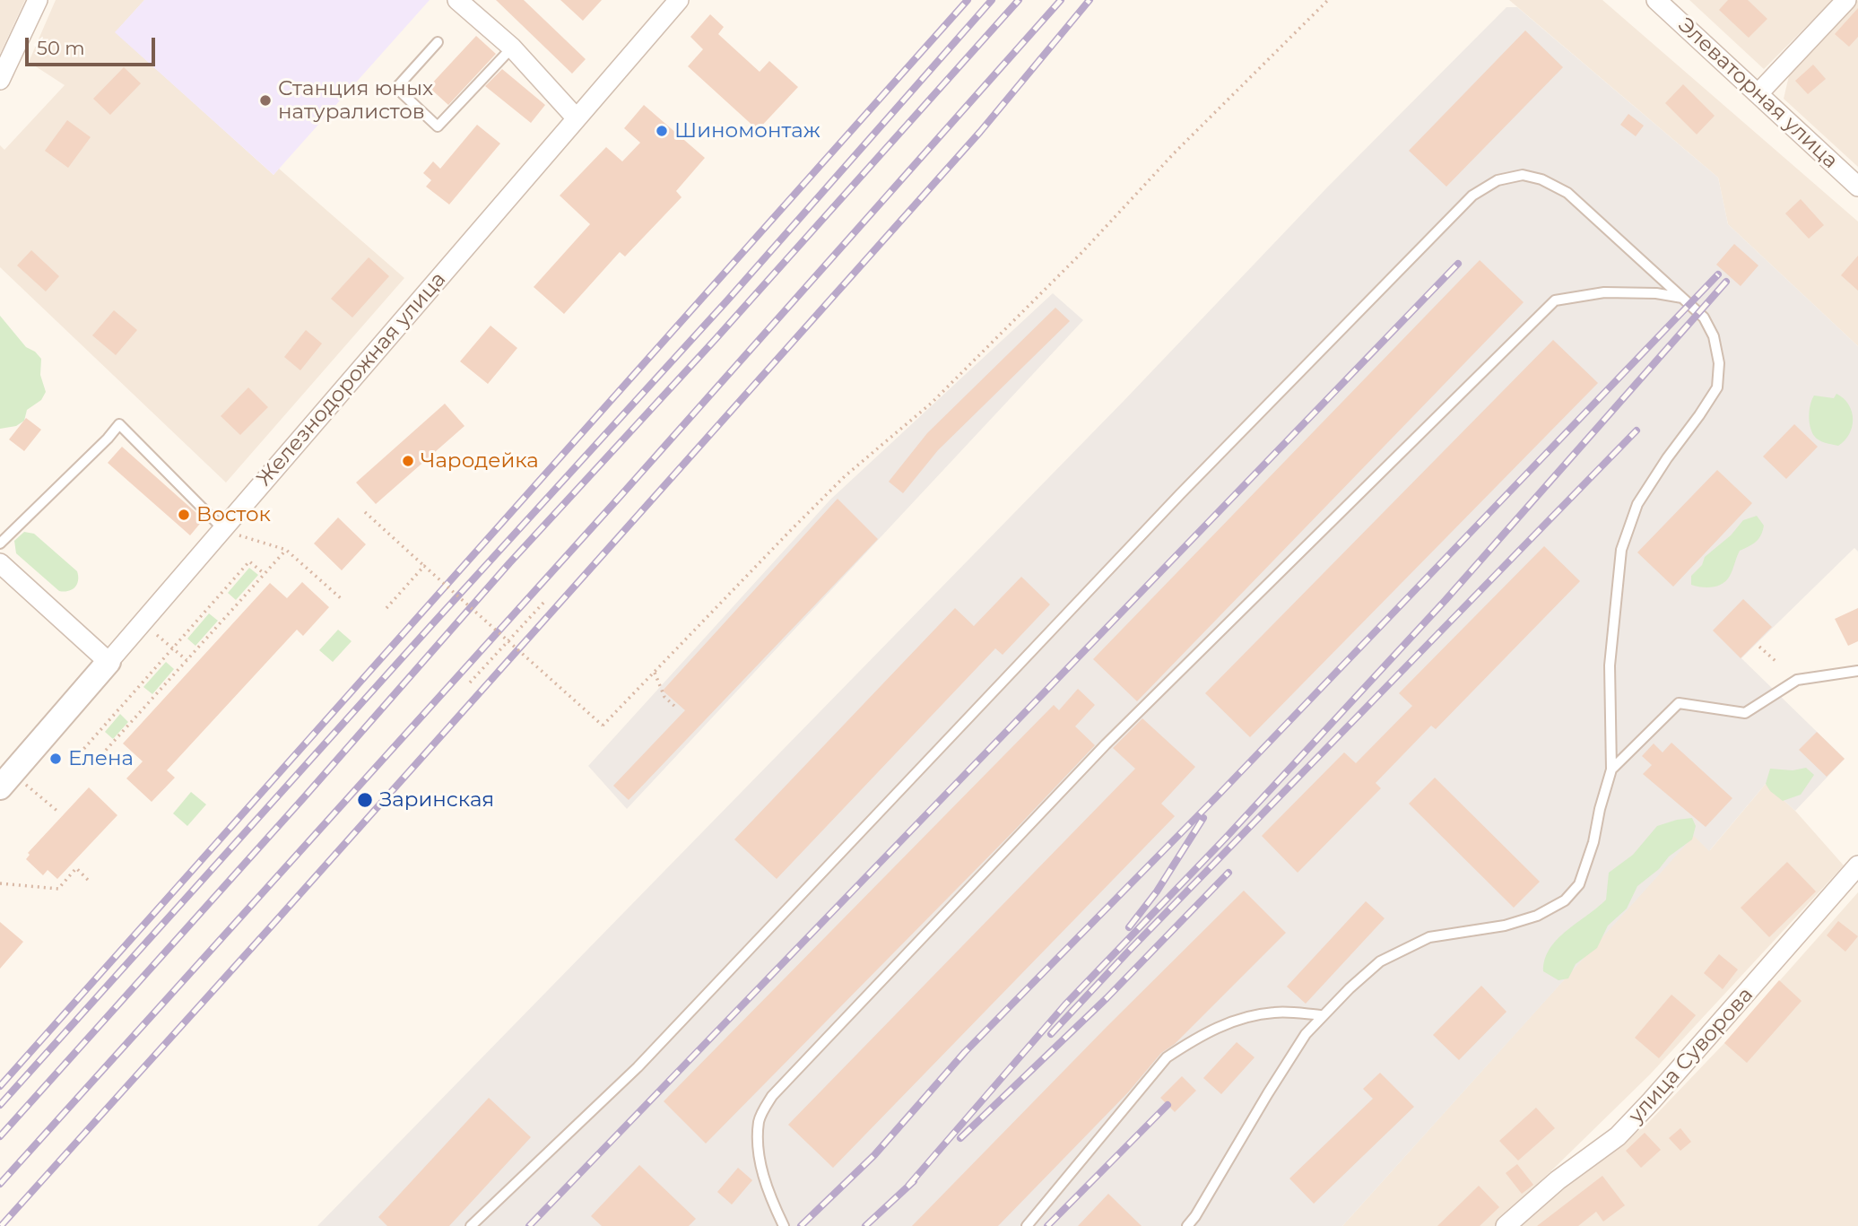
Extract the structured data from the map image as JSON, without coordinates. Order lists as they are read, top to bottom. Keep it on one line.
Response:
{"streets":{"street":["Элеваторная улица","Железнодорожная улица","улица Суворова"]},"places":["Станция юных натуралистов","Шиномонтаж","Чародейка","Восток","Елена","Заринская"],"scale_bar":"50 m"}
